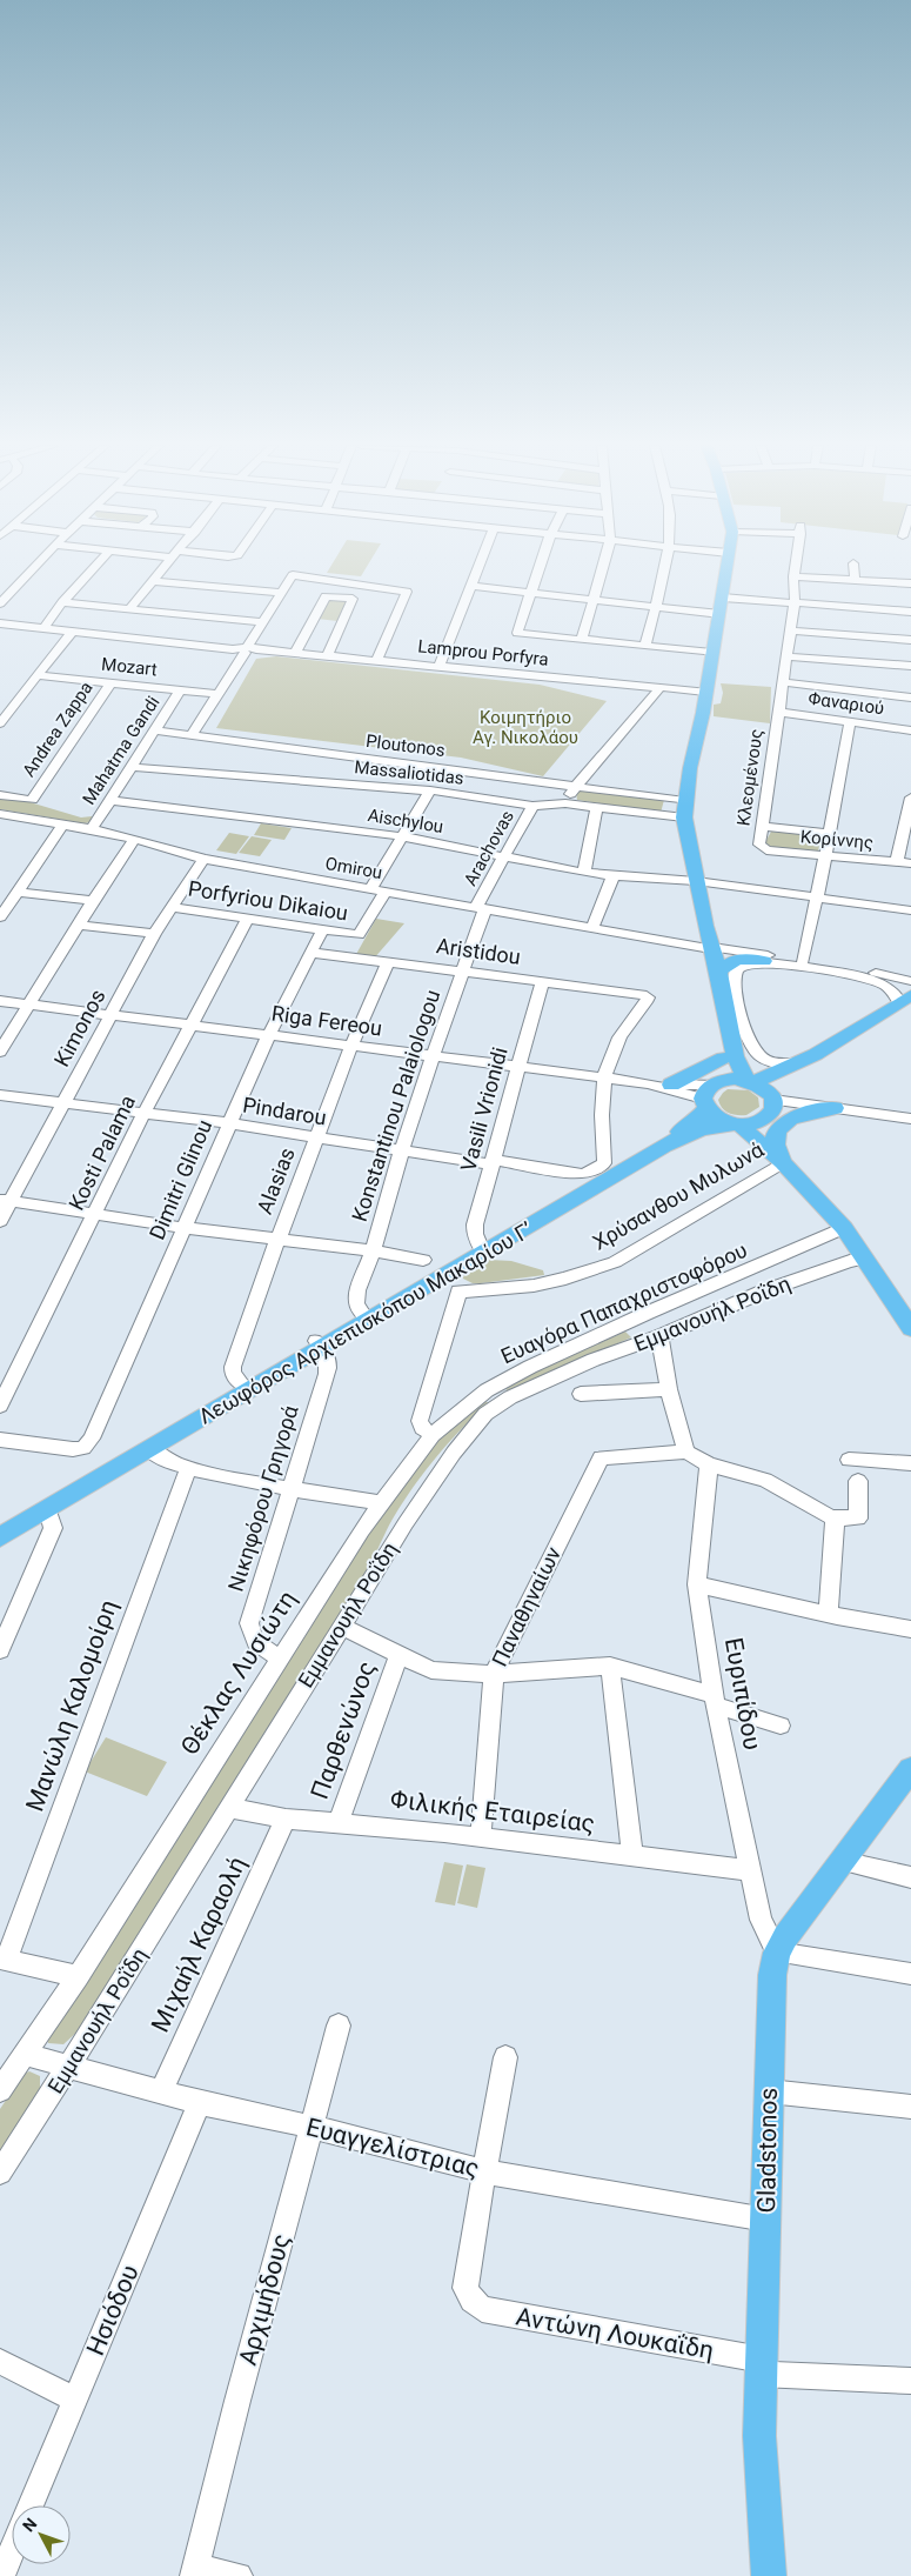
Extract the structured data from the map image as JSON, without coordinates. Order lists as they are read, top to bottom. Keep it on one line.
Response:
{"streets":{"main road":["Λεωφόρος Αρχιεπισκόπου Μακαρίου Γ’","Gladstonos"],"street":["Lamprou Porfyra","Mozart","Φαναριού","Andrea Zappa","Ploutonos","Mahatma Gandi","Massaliotidas","Κλεομένους","Aischylou","Κορίννης","Arachovas","Omirou","Porfyriou Dikaiou","Aristidou","Riga Fereou","Kimonos","Konstantinou Palaiologou","Vasili Vrionidi","Pindarou","Kosti Palama","Dimitri Glinou","Alasias","Χρύσανθου Μυλωνά","Ευαγόρα Παπαχριστοφόρου","Εμμανουήλ Ροΐδη","Νικηφόρου Γρηγορά","Παναθηναίων","Θέκλας Λυσιώτη","Ευριπίδου","Μανώλη Καλομοίρη","Παρθενώνος","Φιλικής Εταιρείας","Μιχαήλ Καραολή","Ευαγγελίστριας","Αρχιμήδους","Ησιόδου","Αντώνη Λουκαΐδη"]},"crossings":[["Mozart","Andrea Zappa"],["Mozart","Mahatma Gandi"],["Φαναριού","Κλεομένους"],["Ploutonos","Mahatma Gandi"],["Ploutonos","Massaliotidas"],["Mahatma Gandi","Massaliotidas"],["Mahatma Gandi","Aischylou"],["Mahatma Gandi","Omirou"],["Massaliotidas","Arachovas"],["Κλεομένους","Κορίννης"],["Aischylou","Arachovas"],["Arachovas","Omirou"],["Arachovas","Konstantinou Palaiologou"],["Omirou","Porfyriou Dikaiou"],["Omirou","Kimonos"],["Omirou","Konstantinou Palaiologou"],["Porfyriou Dikaiou","Kimonos"],["Porfyriou Dikaiou","Kosti Palama"],["Porfyriou Dikaiou","Dimitri Glinou"],["Aristidou","Riga Fereou"],["Aristidou","Konstantinou Palaiologou"],["Aristidou","Vasili Vrionidi"],["Aristidou","Pindarou"],["Aristidou","Dimitri Glinou"],["Aristidou","Alasias"],["Riga Fereou","Kimonos"],["Riga Fereou","Konstantinou Palaiologou"],["Riga Fereou","Vasili Vrionidi"],["Riga Fereou","Pindarou"],["Riga Fereou","Kosti Palama"],["Riga Fereou","Dimitri Glinou"],["Riga Fereou","Alasias"],["Riga Fereou","Λεωφόρος Αρχιεπισκόπου Μακαρίου Γ’"],["Kimonos","Pindarou"],["Konstantinou Palaiologou","Pindarou"],["Konstantinou Palaiologou","Λεωφόρος Αρχιεπισκόπου Μακαρίου Γ’"],["Vasili Vrionidi","Pindarou"],["Vasili Vrionidi","Λεωφόρος Αρχιεπισκόπου Μακαρίου Γ’"],["Pindarou","Kosti Palama"],["Pindarou","Dimitri Glinou"],["Pindarou","Alasias"],["Alasias","Λεωφόρος Αρχιεπισκόπου Μακαρίου Γ’"],["Χρύσανθου Μυλωνά","Λεωφόρος Αρχιεπισκόπου Μακαρίου Γ’"],["Ευαγόρα Παπαχριστοφόρου","Εμμανουήλ Ροΐδη"],["Ευαγόρα Παπαχριστοφόρου","Θέκλας Λυσιώτη"],["Εμμανουήλ Ροΐδη","Φιλικής Εταιρείας"],["Εμμανουήλ Ροΐδη","Ευαγγελίστριας"],["Λεωφόρος Αρχιεπισκόπου Μακαρίου Γ’","Νικηφόρου Γρηγορά"],["Νικηφόρου Γρηγορά","Θέκλας Λυσιώτη"],["Παναθηναίων","Φιλικής Εταιρείας"],["Θέκλας Λυσιώτη","Ευαγγελίστριας"],["Ευριπίδου","Φιλικής Εταιρείας"],["Ευριπίδου","Gladstonos"],["Παρθενώνος","Φιλικής Εταιρείας"],["Φιλικής Εταιρείας","Μιχαήλ Καραολή"],["Μιχαήλ Καραολή","Ευαγγελίστριας"],["Ευαγγελίστριας","Gladstonos"],["Ευαγγελίστριας","Αρχιμήδους"],["Ευαγγελίστριας","Ησιόδου"],["Ευαγγελίστριας","Αντώνη Λουκαΐδη"],["Gladstonos","Αντώνη Λουκαΐδη"]],"parks":["Κοιμητήριο Αγ. Νικολάου"],"north":"top left"}
